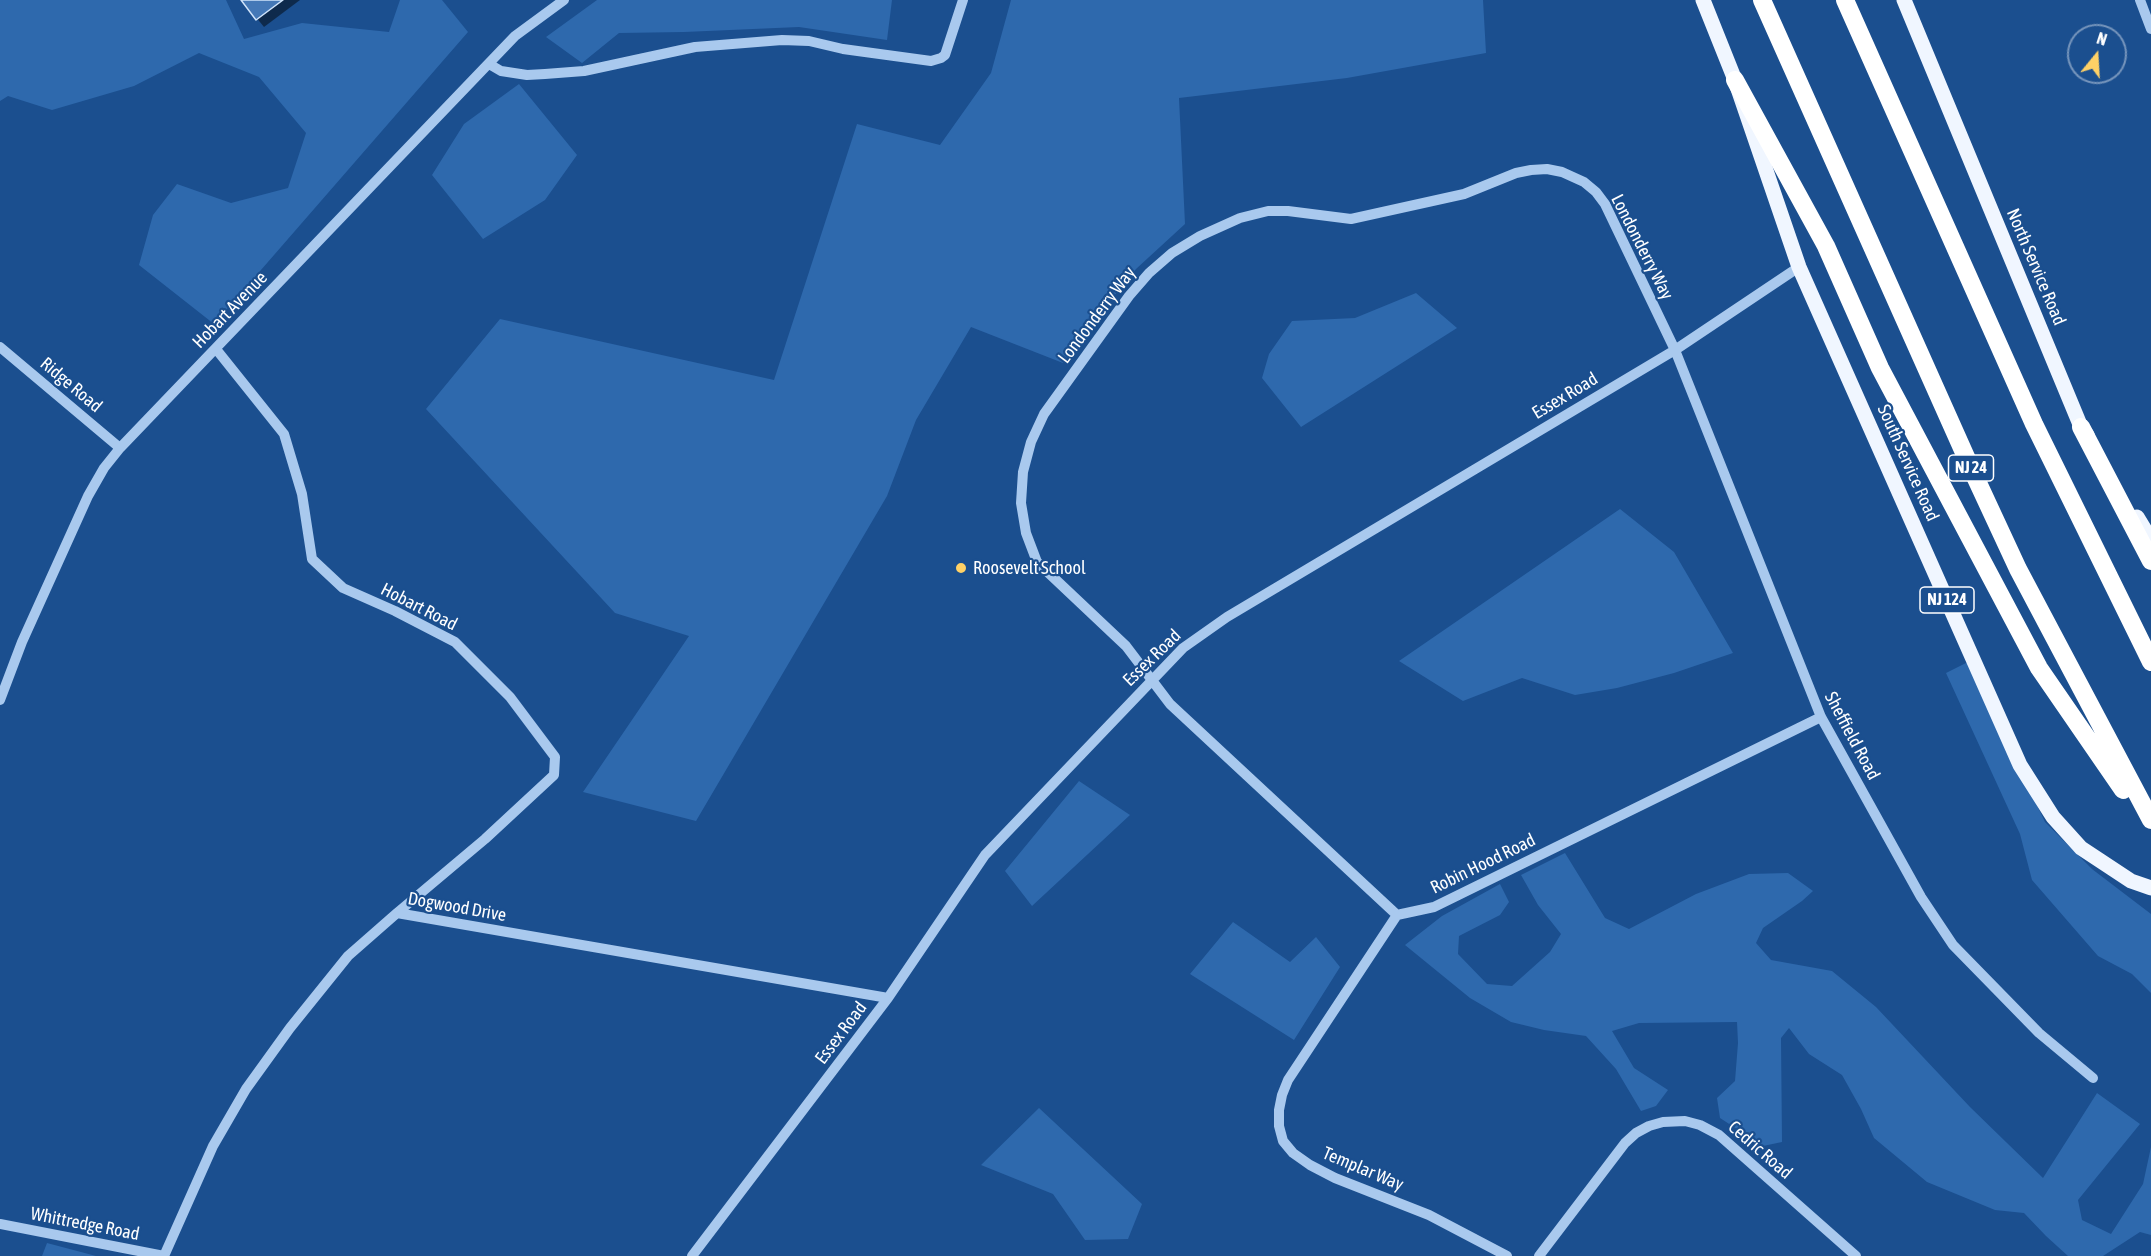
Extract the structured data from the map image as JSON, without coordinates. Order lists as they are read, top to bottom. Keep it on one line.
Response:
{"streets":{"highway":["NJ 24"],"main road":["North Service Road","South Service Road","NJ 124"],"street":["Londonderry Way","Hobart Avenue","Ridge Road","Essex Road","Hobart Road","Sheffield Road","Robin Hood Road","Dogwood Drive","Cedric Road","Templar Way","Whittredge Road"]},"crossings":[["Londonderry Way","Essex Road"],["Londonderry Way","Sheffield Road"],["Hobart Avenue","Ridge Road"],["Hobart Avenue","Hobart Road"],["Essex Road","South Service Road"],["Essex Road","Sheffield Road"],["Essex Road","Dogwood Drive"],["Hobart Road","Dogwood Drive"],["Sheffield Road","Robin Hood Road"],["Robin Hood Road","Templar Way"],["Dogwood Drive","Whittredge Road"]],"places":["Roosevelt School"],"north":"top"}
